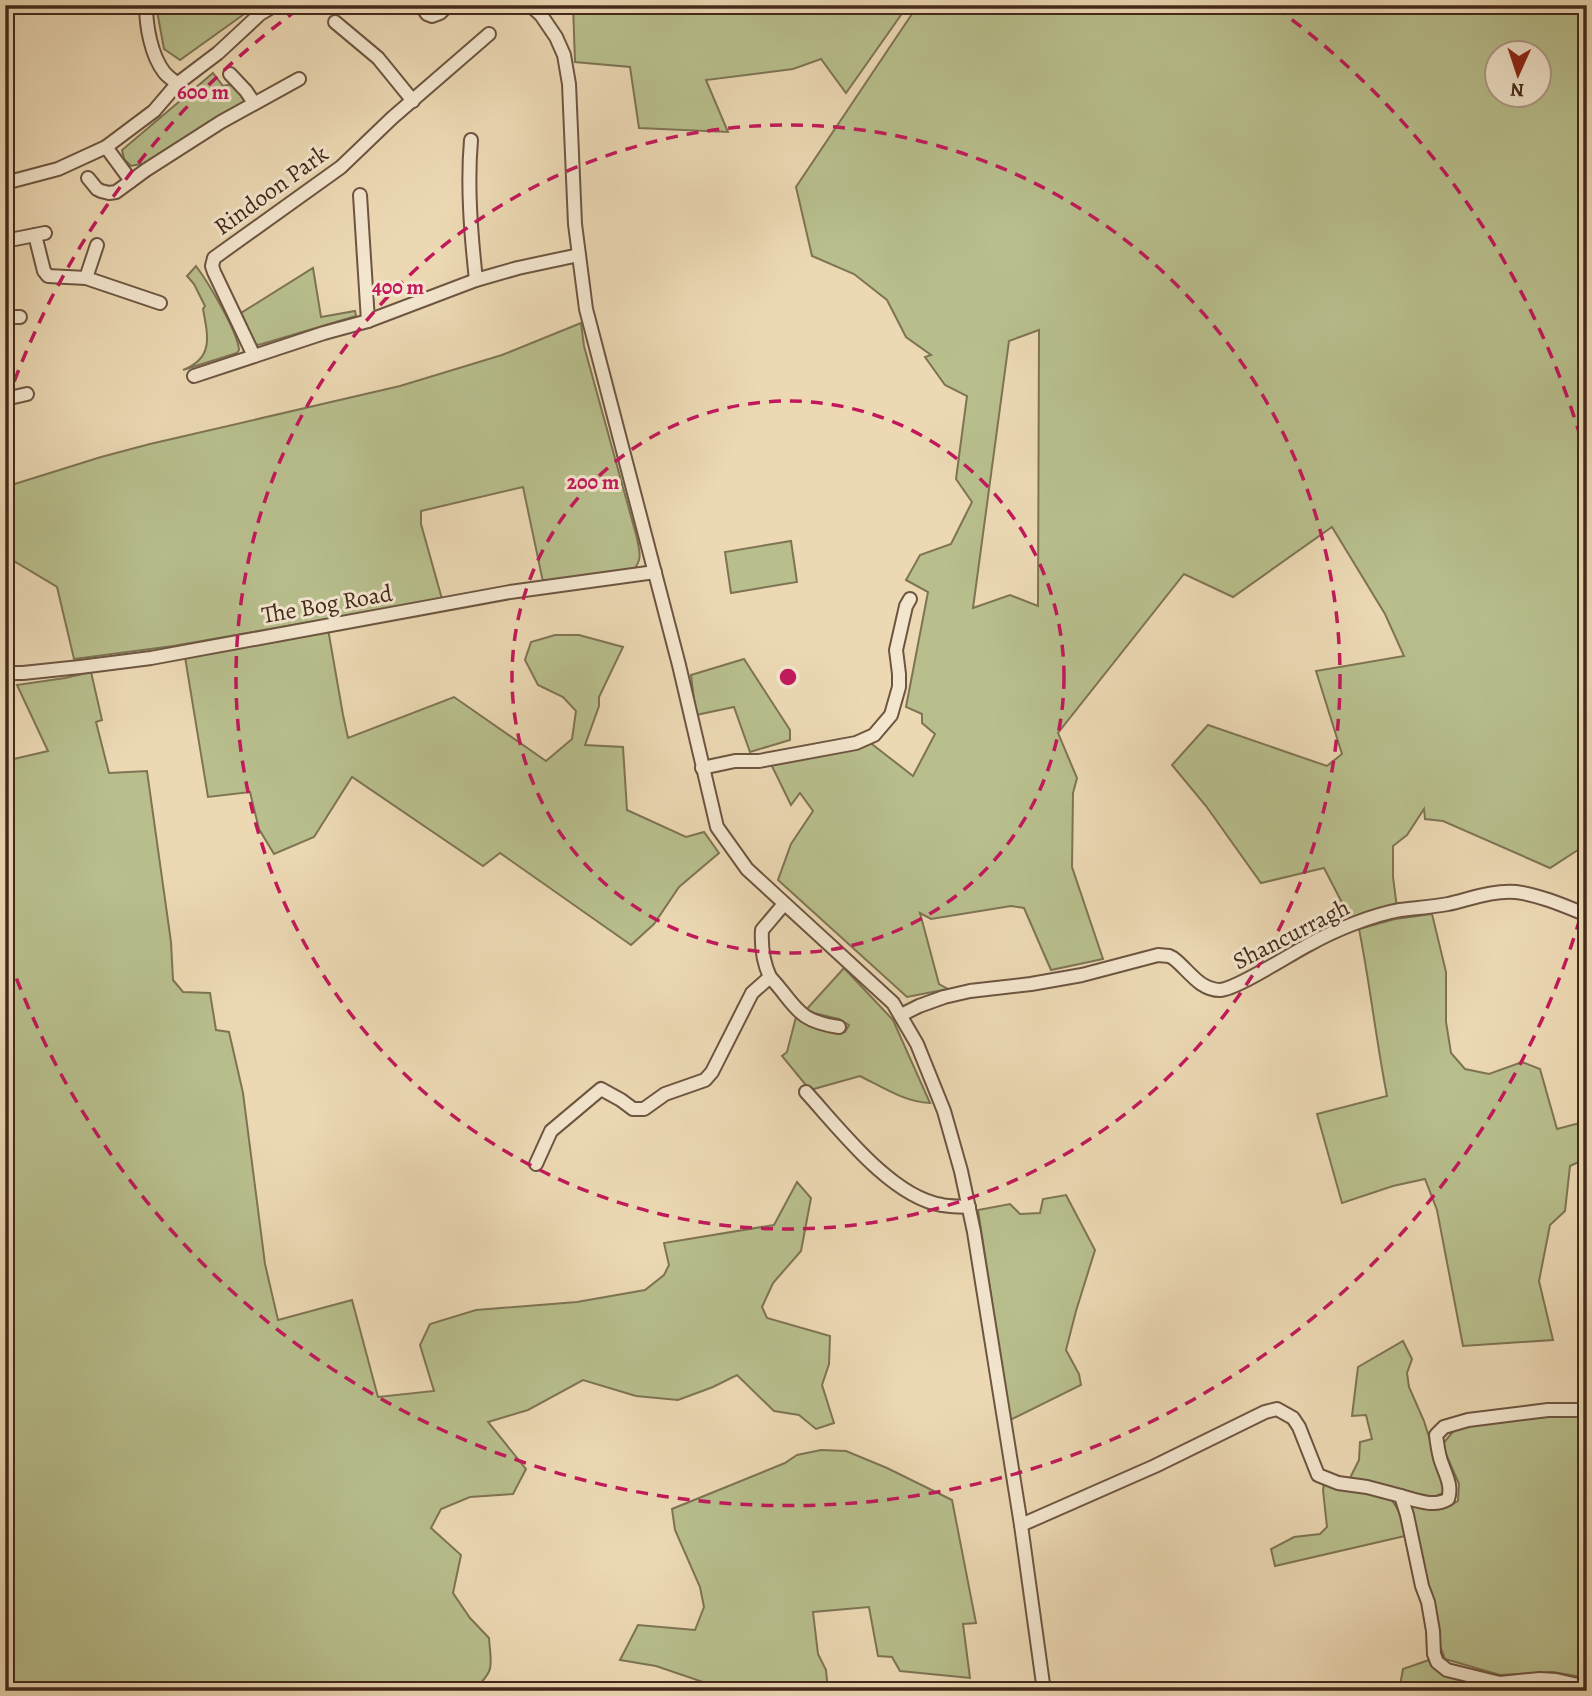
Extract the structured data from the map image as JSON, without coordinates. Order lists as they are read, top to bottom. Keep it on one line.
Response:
{"streets":{"street":["Rindoon Park","The Bog Road","Shancurragh"]},"north":"bottom","rings":["600 m","400 m","200 m"]}
